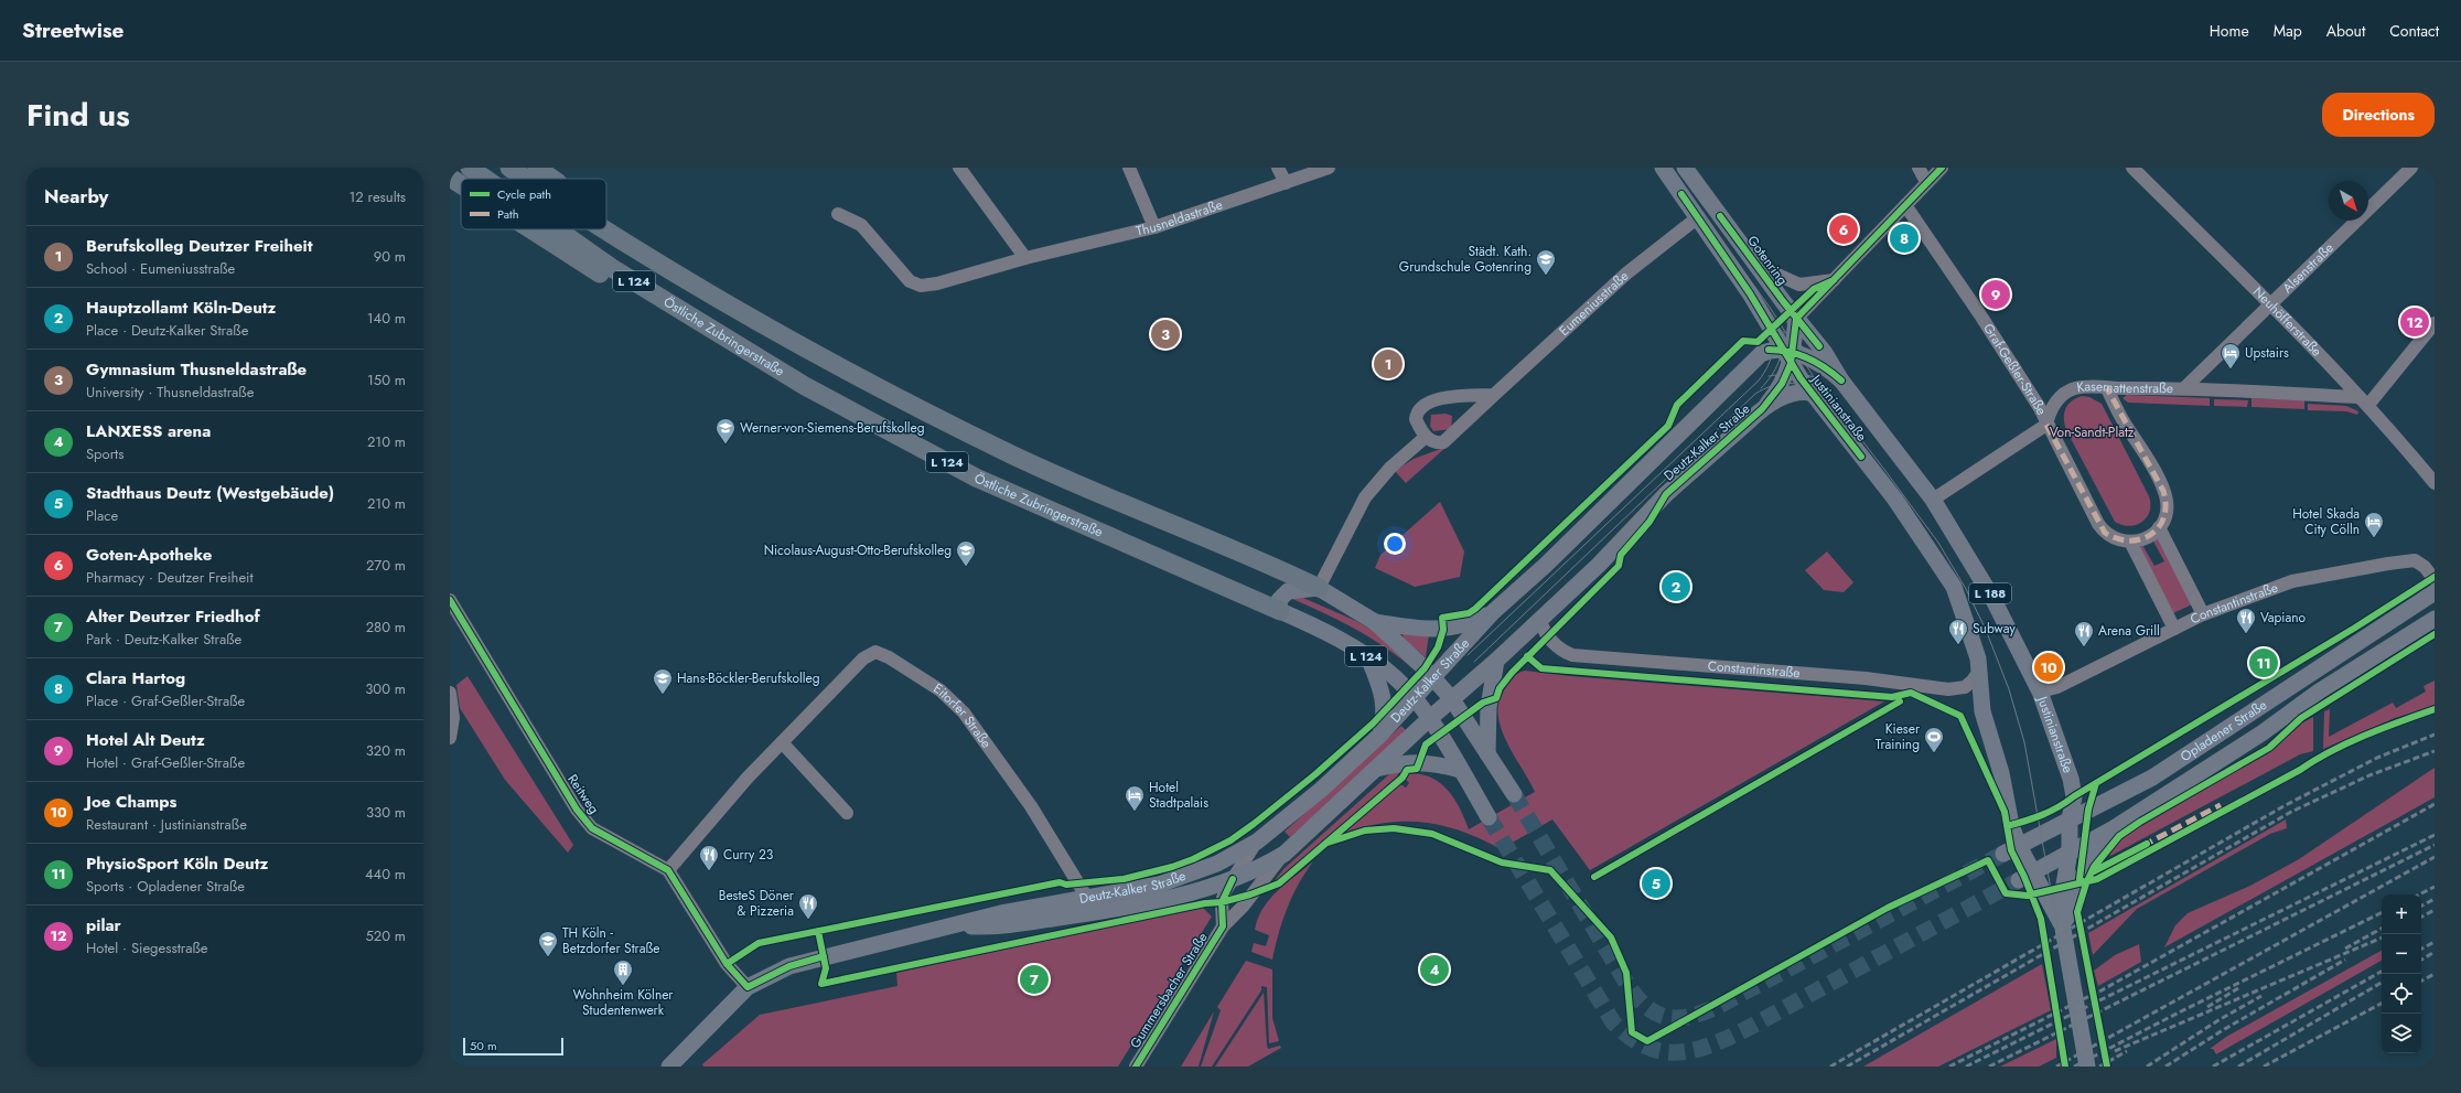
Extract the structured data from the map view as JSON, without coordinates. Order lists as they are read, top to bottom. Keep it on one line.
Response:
{"streets":{"highway":["L 124","Östliche Zubringerstraße"],"main road":["Gotenring","Justinianstraße","Deutz-Kalker Straße","L 188","Opladener Straße"],"street":["Thusneldastraße","Alsenstraße","Eumeniusstraße","Neuhöfferstraße","Graf-Geßler-Straße","Kasemattenstraße","Constantinstraße","Eitorfer Straße","Reitweg","Gummersbacher Straße"]},"crossings":[["Gotenring","Justinianstraße"],["Alsenstraße","Neuhöfferstraße"],["Alsenstraße","Kasemattenstraße"],["L 124","Deutz-Kalker Straße"],["Eumeniusstraße","Justinianstraße"],["Eumeniusstraße","L 188"],["Neuhöfferstraße","Kasemattenstraße"],["Östliche Zubringerstraße","Deutz-Kalker Straße"],["Graf-Geßler-Straße","Kasemattenstraße"],["Justinianstraße","Deutz-Kalker Straße"],["Justinianstraße","L 188"],["Justinianstraße","Constantinstraße"],["Justinianstraße","Opladener Straße"],["Deutz-Kalker Straße","Constantinstraße"],["Deutz-Kalker Straße","Eitorfer Straße"],["Deutz-Kalker Straße","Reitweg"],["Deutz-Kalker Straße","Gummersbacher Straße"],["L 188","Opladener Straße"],["Eitorfer Straße","Reitweg"]],"parks":["Von-Sandt-Platz"],"places":{"school or university":["Städt. Kath. Grundschule Gotenring","Werner-von-Siemens-Berufskolleg","Nicolaus-August-Otto-Berufskolleg","Hans-Böckler-Berufskolleg","TH Köln - Betzdorfer Straße"],"hotel":["Upstairs","Hotel Skada City Cölln","Hotel Stadtpalais"],"restaurant":["Vapiano","Subway","Arena Grill","Curry 23","BesteS Döner & Pizzeria"],"sports":["Kieser Training"],"building":["Wohnheim Kölner Studentenwerk"]},"legend":["Cycle path","Path"],"scale_bar":"50 m","north":"bottom right","page":{"header":"Streetwise","nav":["Home","Map","About","Contact"],"title":"Find us","buttons":"Directions","heading":["Nearby","12 results"],"pins":["6","8","9","12","3","1","2","11","10","5","4","7"],"list":[{"mark":"1","name":"Berufskolleg Deutzer Freiheit","note":"School · Eumeniusstraße","value":"90 m"},{"mark":"2","name":"Hauptzollamt Köln-Deutz","note":"Place · Deutz-Kalker Straße","value":"140 m"},{"mark":"3","name":"Gymnasium Thusneldastraße","note":"University · Thusneldastraße","value":"150 m"},{"mark":"4","name":"LANXESS arena","note":"Sports","value":"210 m"},{"mark":"5","name":"Stadthaus Deutz (Westgebäude)","note":"Place","value":"210 m"},{"mark":"6","name":"Goten-Apotheke","note":"Pharmacy · Deutzer Freiheit","value":"270 m"},{"mark":"7","name":"Alter Deutzer Friedhof","note":"Park · Deutz-Kalker Straße","value":"280 m"},{"mark":"8","name":"Clara Hartog","note":"Place · Graf-Geßler-Straße","value":"300 m"},{"mark":"9","name":"Hotel Alt Deutz","note":"Hotel · Graf-Geßler-Straße","value":"320 m"},{"mark":"10","name":"Joe Champs","note":"Restaurant · Justinianstraße","value":"330 m"},{"mark":"11","name":"PhysioSport Köln Deutz","note":"Sports · Opladener Straße","value":"440 m"},{"mark":"12","name":"pilar","note":"Hotel · Siegesstraße","value":"520 m"}],"map_buttons":["+","−"],"scale":"50 m"}}
